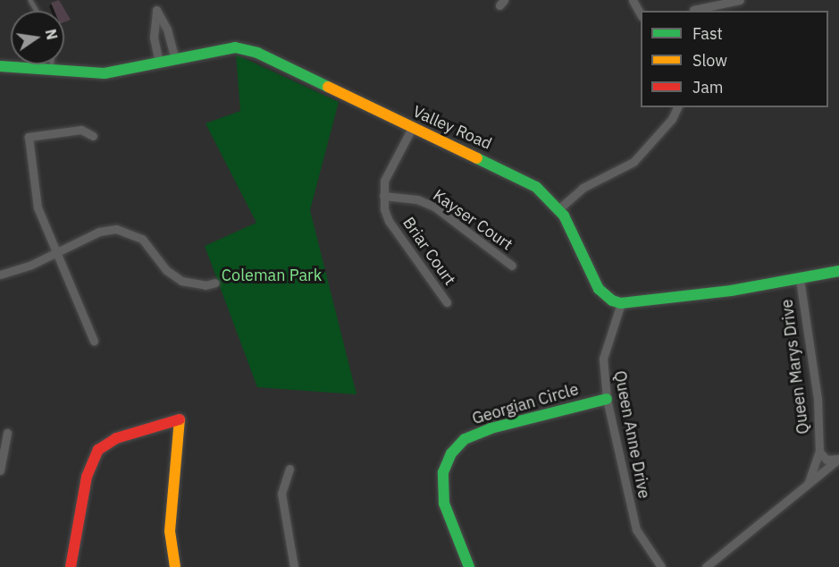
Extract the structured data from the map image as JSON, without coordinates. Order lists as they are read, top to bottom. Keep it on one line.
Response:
{"streets":{"street":["Valley Road","Kayser Court","Briar Court","Queen Marys Drive","Georgian Circle","Queen Anne Drive"]},"crossings":[["Valley Road","Briar Court"],["Valley Road","Queen Anne Drive"],["Kayser Court","Briar Court"],["Georgian Circle","Queen Anne Drive"]],"parks":["Coleman Park"],"legend":["Fast","Slow","Jam"],"north":"right"}
